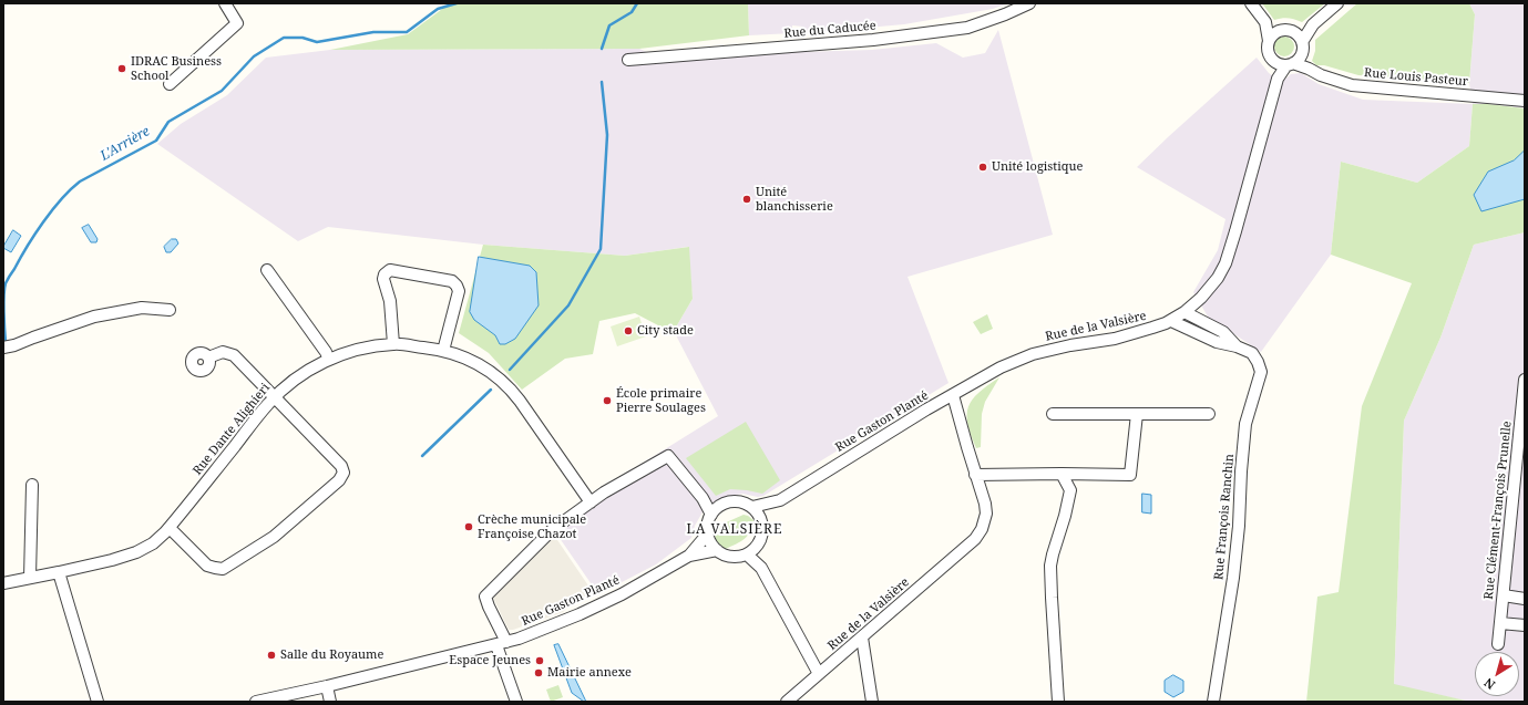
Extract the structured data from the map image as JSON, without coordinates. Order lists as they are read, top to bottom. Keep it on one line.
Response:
{"streets":{"street":["Rue du Caducée","Rue Louis Pasteur","Rue de la Valsière","Rue Gaston Planté","Rue Dante Alighieri","Rue Clément-François Prunelle","Rue François Ranchin"]},"crossings":[["Rue Louis Pasteur","Rue de la Valsière"],["Rue de la Valsière","Rue Gaston Planté"],["Rue de la Valsière","Rue François Ranchin"]],"districts":["LA VALSIÈRE"],"water":["L'Arrière"],"places":["IDRAC Business School","Unité logistique","Unité blanchisserie","City stade","École primaire Pierre Soulages","Crèche municipale Françoise Chazot","Salle du Royaume","Espace Jeunes","Mairie annexe"],"north":"bottom left"}
